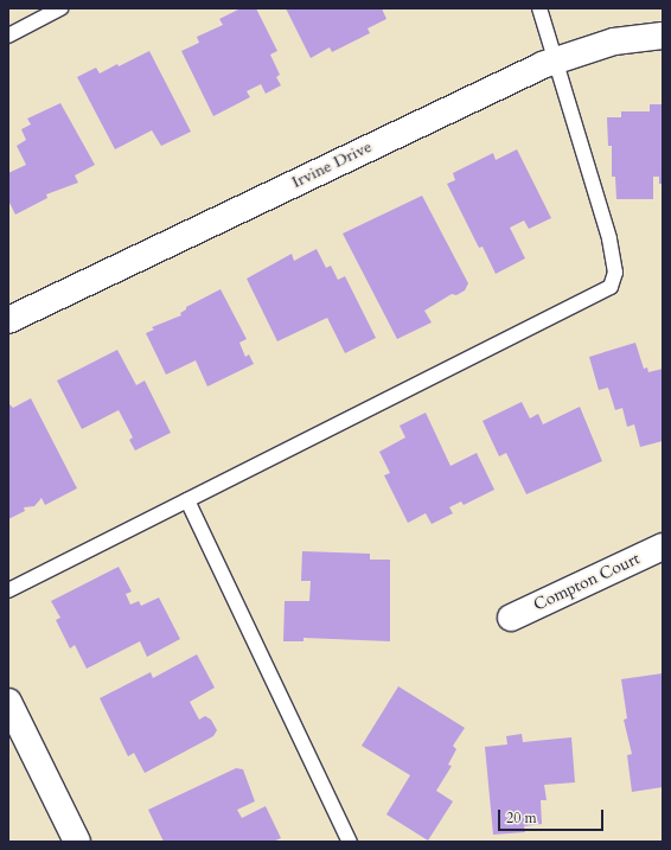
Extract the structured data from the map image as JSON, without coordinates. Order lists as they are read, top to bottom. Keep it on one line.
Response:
{"streets":{"street":["Irvine Drive","Compton Court"]},"scale_bar":"20 m"}
